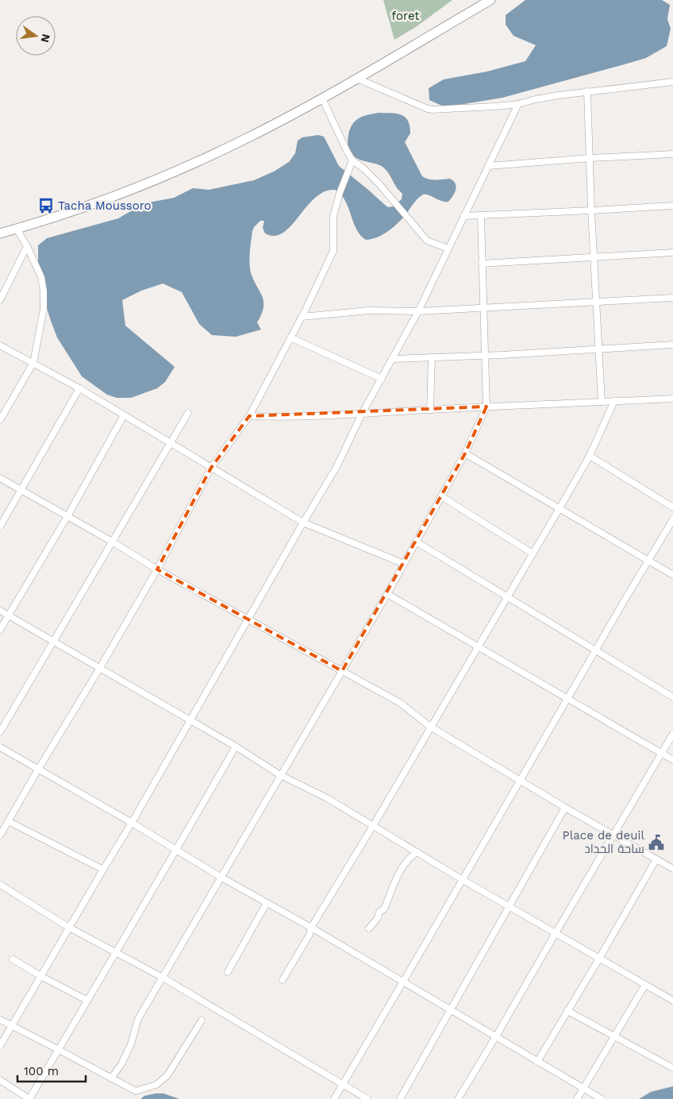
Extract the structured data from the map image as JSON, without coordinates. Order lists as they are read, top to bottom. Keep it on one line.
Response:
{"parks":["foret"],"places":{"bus stop":["Tacha Moussoro"],"public building":["Place de deuil ساحة الحداد"]},"scale_bar":"100 m","north":"right"}
